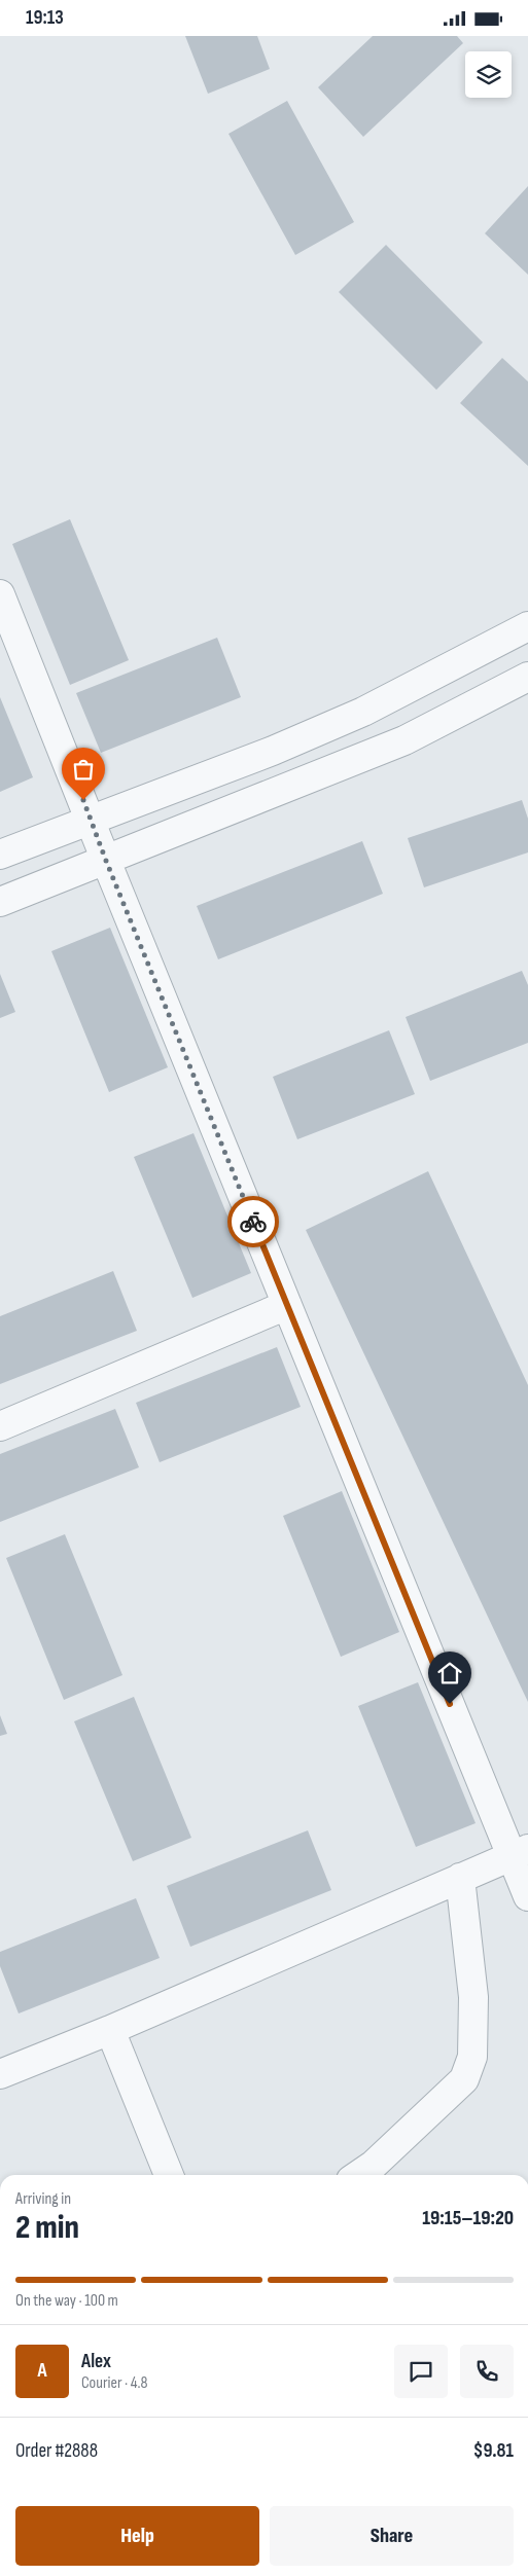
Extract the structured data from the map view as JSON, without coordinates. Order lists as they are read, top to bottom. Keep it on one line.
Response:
{"page":{"status":"19:13","heading":["2 min","Arriving in","19:15–19:20"],"panel":["Alex","Courier · 4.8","Order #2888","$9.81"],"bar":"On the way · 100 m","round":"A","buttons":["Help","Share"]}}
